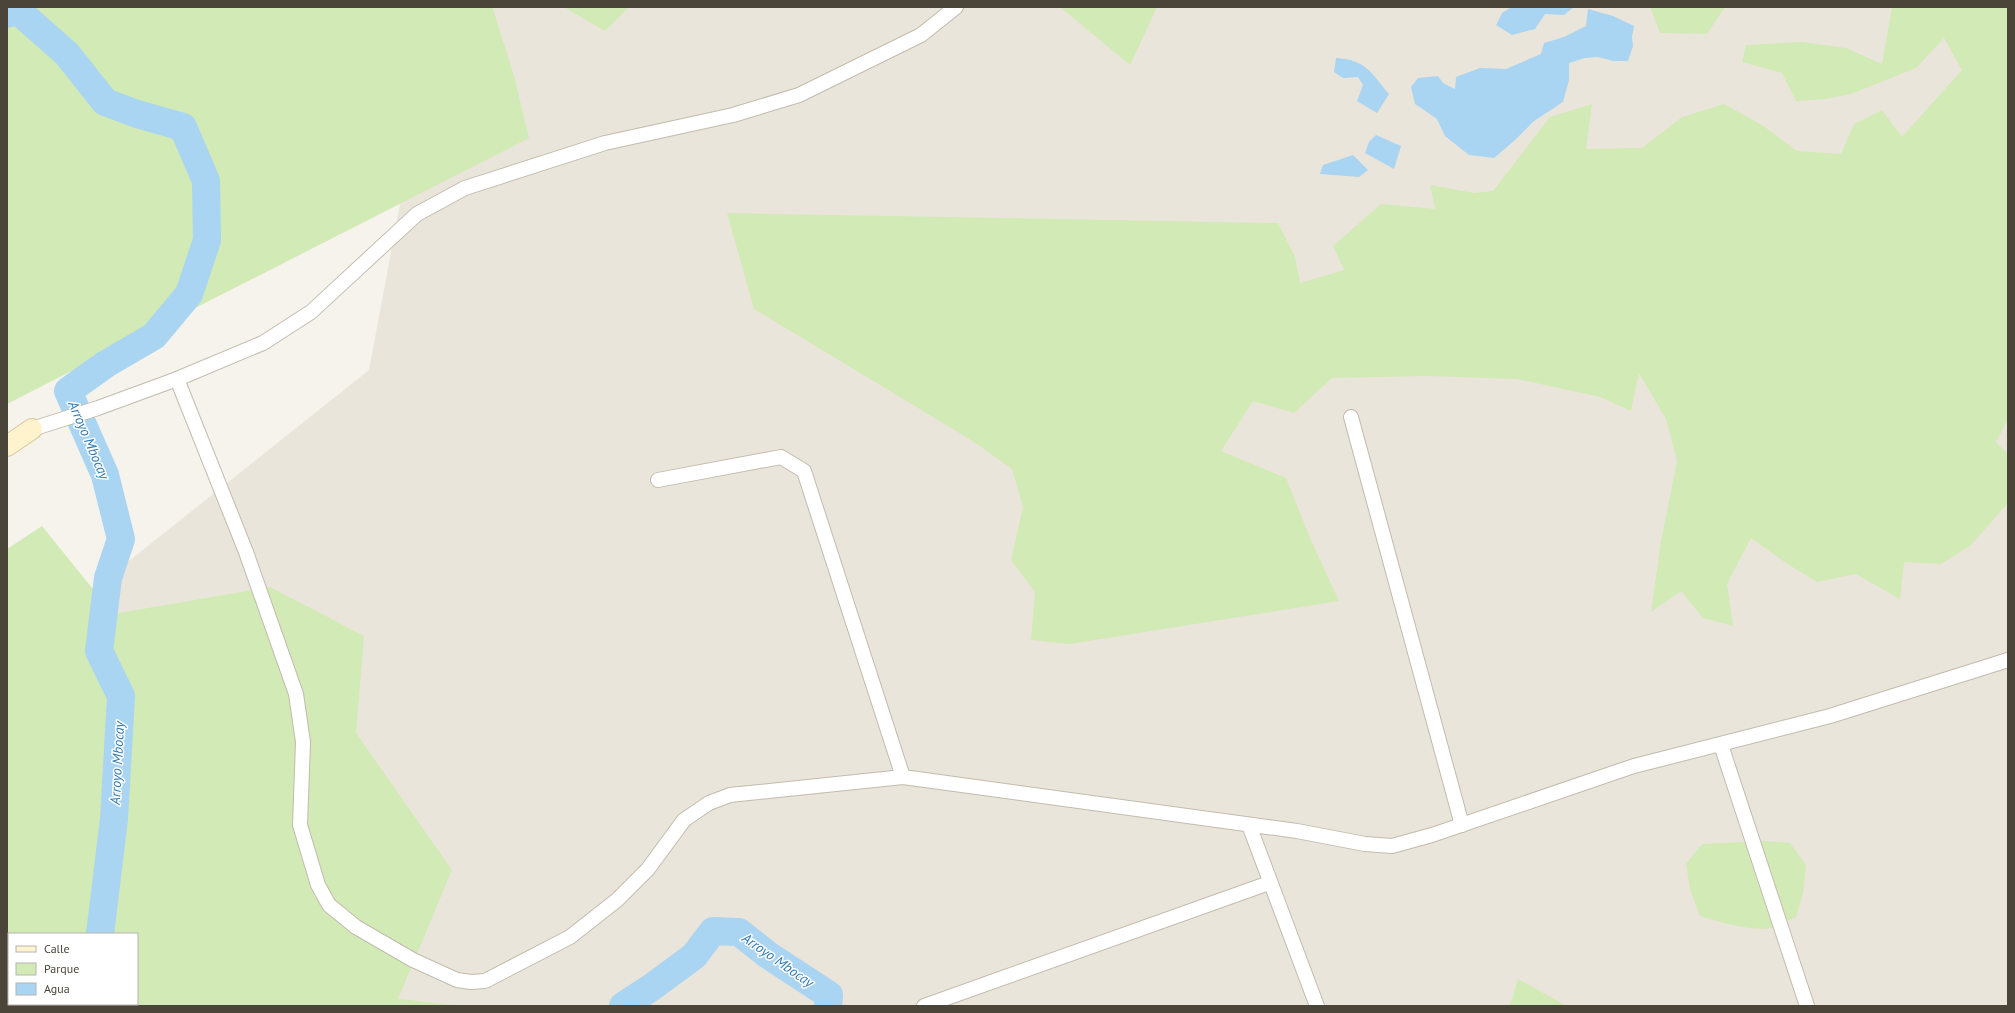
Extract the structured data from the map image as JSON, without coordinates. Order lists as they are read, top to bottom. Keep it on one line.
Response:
{"water":["Arroyo Mbocay"],"legend":["Calle","Parque","Agua"]}
